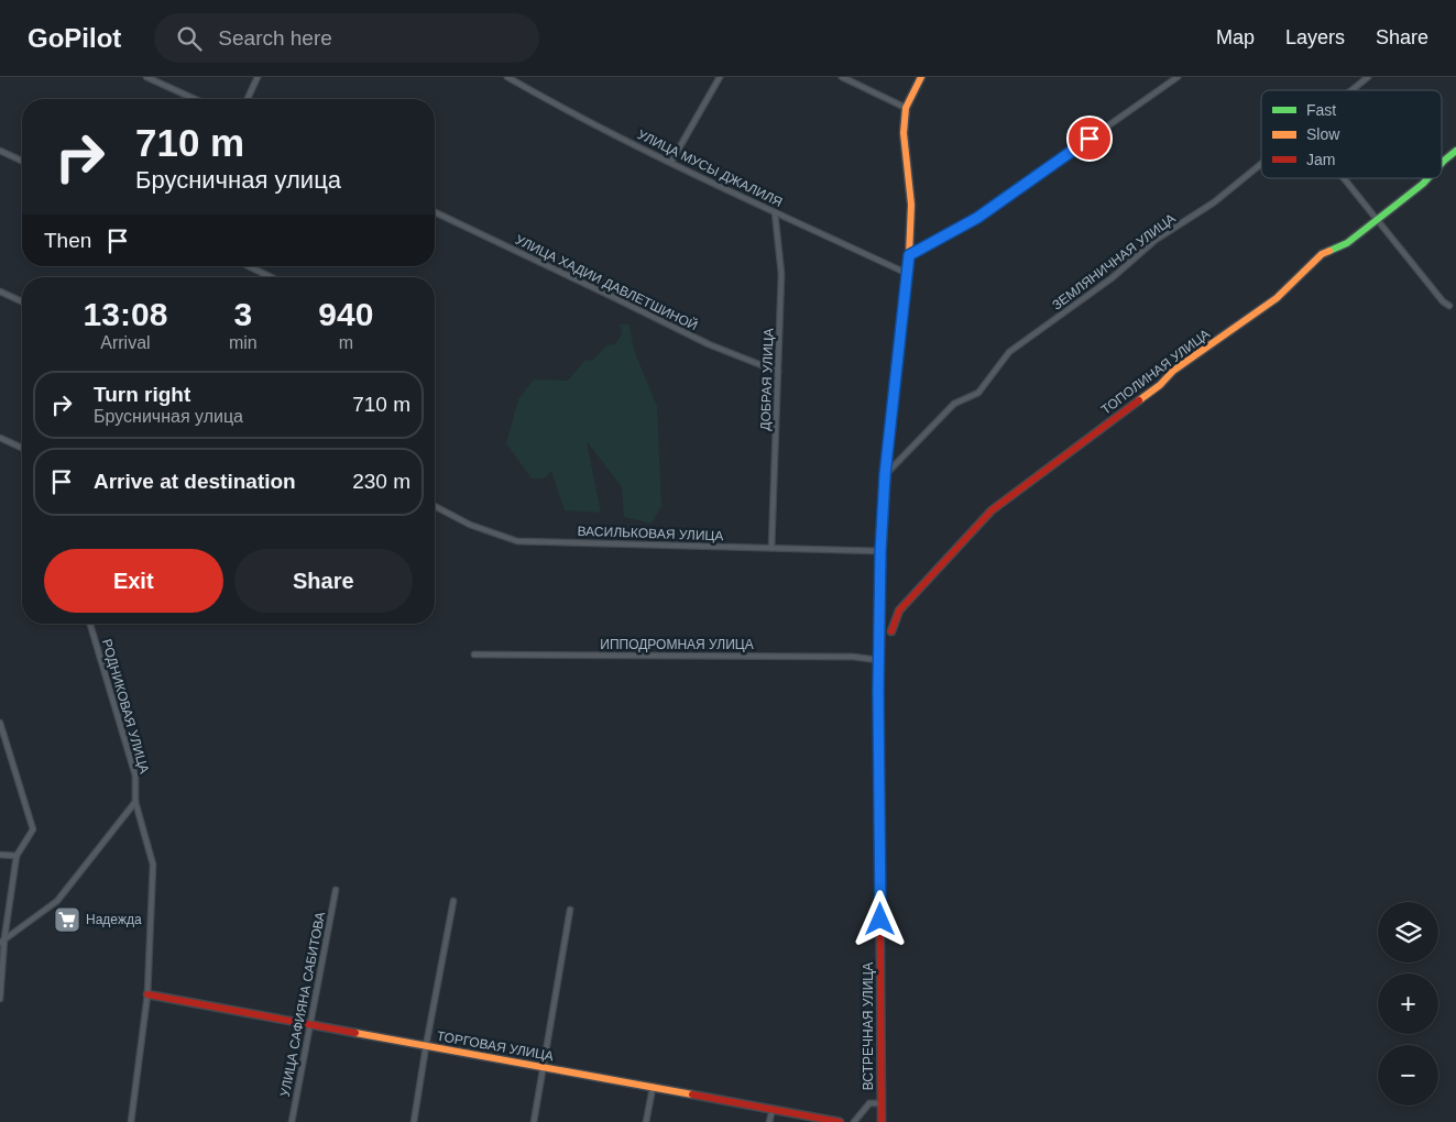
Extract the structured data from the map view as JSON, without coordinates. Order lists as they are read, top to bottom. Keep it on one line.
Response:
{"streets":{"street":["УЛИЦА МУСЫ ДЖАЛИЛЯ","ЗЕМЛЯНИЧНАЯ УЛИЦА","УЛИЦА ХАДИИ ДАВЛЕТШИНОЙ","ТОПОЛИНАЯ УЛИЦА","ДОБРАЯ УЛИЦА","ВАСИЛЬКОВАЯ УЛИЦА","ИППОДРОМНАЯ УЛИЦА","РОДНИКОВАЯ УЛИЦА","УЛИЦА САФИЯНА САБИТОВА","ВСТРЕЧНАЯ УЛИЦА","ТОРГОВАЯ УЛИЦА"]},"crossings":[["УЛИЦА МУСЫ ДЖАЛИЛЯ","ДОБРАЯ УЛИЦА"],["УЛИЦА МУСЫ ДЖАЛИЛЯ","ВСТРЕЧНАЯ УЛИЦА"],["ЗЕМЛЯНИЧНАЯ УЛИЦА","ВСТРЕЧНАЯ УЛИЦА"],["УЛИЦА ХАДИИ ДАВЛЕТШИНОЙ","ДОБРАЯ УЛИЦА"],["ДОБРАЯ УЛИЦА","ВАСИЛЬКОВАЯ УЛИЦА"],["ВАСИЛЬКОВАЯ УЛИЦА","ВСТРЕЧНАЯ УЛИЦА"],["ИППОДРОМНАЯ УЛИЦА","ВСТРЕЧНАЯ УЛИЦА"],["РОДНИКОВАЯ УЛИЦА","ТОРГОВАЯ УЛИЦА"],["УЛИЦА САФИЯНА САБИТОВА","ТОРГОВАЯ УЛИЦА"]],"places":{"supermarket":["Надежда"]},"legend":["Fast","Slow","Jam"],"page":{"header":"GoPilot","search":"Search here","nav":["Map","Layers","Share"],"turn":["710 m","Брусничная улица"],"then":"Then","eta":["13:08","Arrival","3","min","940","m"],"list":[{"name":"Turn right","note":"Брусничная улица","value":"710 m"},{"name":"Arrive at destination","value":"230 m"}],"buttons":["Exit","Share"],"map_buttons":["+","−"]}}
